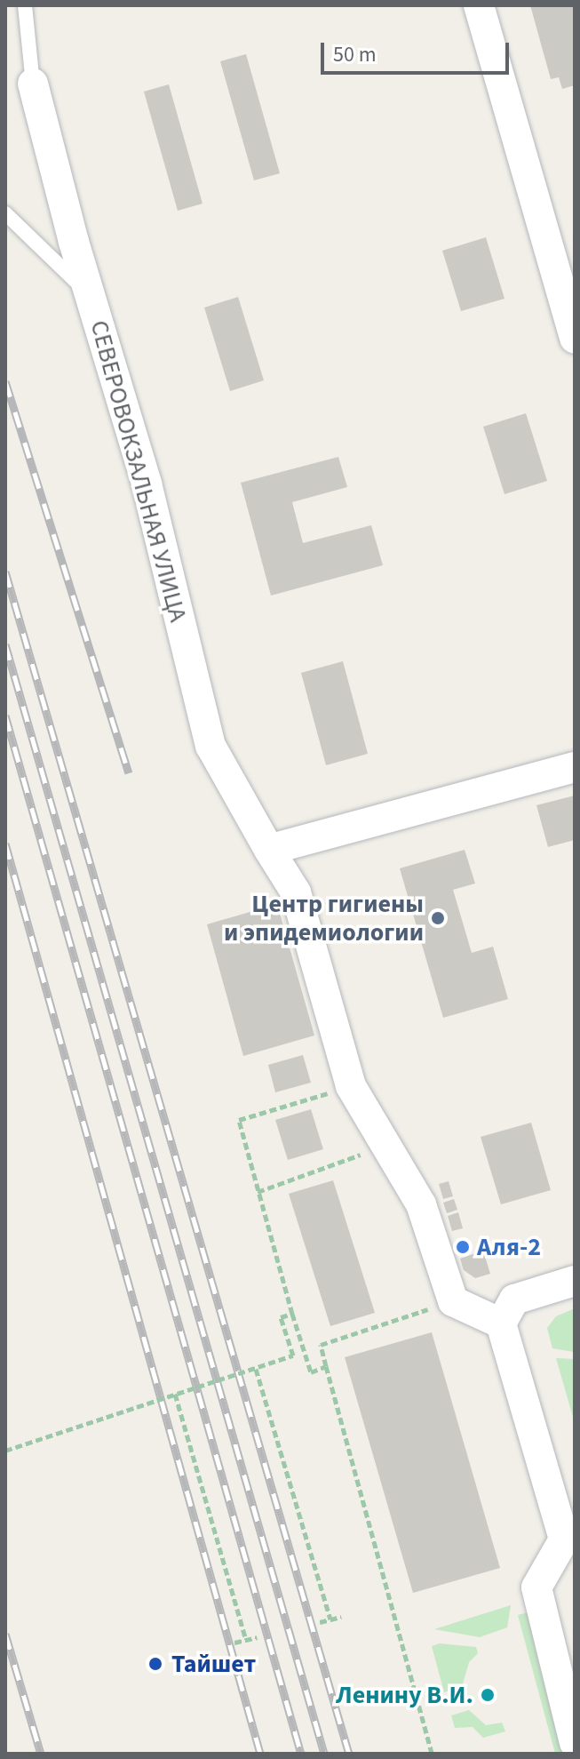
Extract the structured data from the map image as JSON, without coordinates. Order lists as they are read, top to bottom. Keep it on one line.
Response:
{"streets":{"street":["СЕВЕРОВОКЗАЛЬНАЯ УЛИЦА"]},"places":["Центр гигиены и эпидемиологии","Аля-2","Тайшет","Ленину В.И."],"scale_bar":"50 m"}
